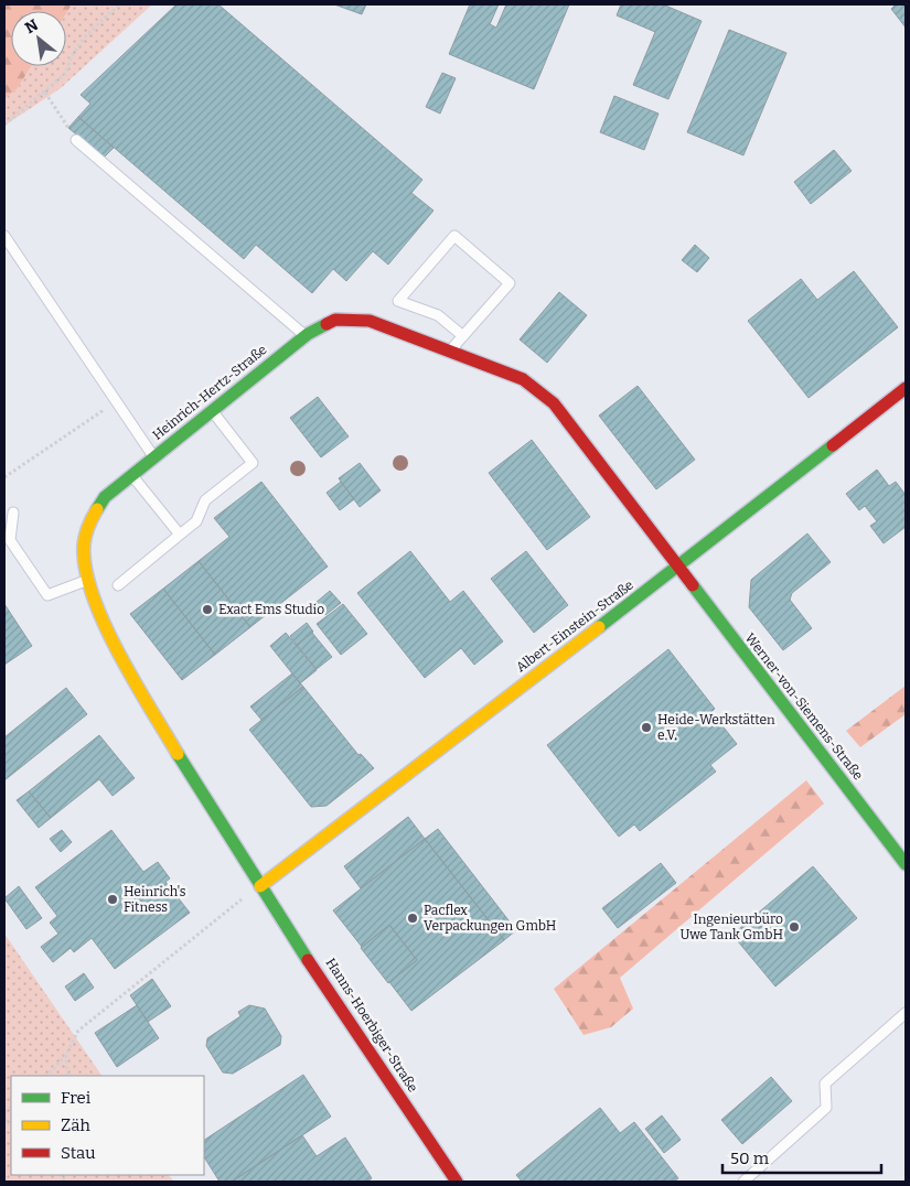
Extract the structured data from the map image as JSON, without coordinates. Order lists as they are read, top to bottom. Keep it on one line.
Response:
{"streets":{"street":["Heinrich-Hertz-Straße","Albert-Einstein-Straße","Werner-von-Siemens-Straße","Hanns-Hoerbiger-Straße"]},"crossings":[["Heinrich-Hertz-Straße","Albert-Einstein-Straße"],["Heinrich-Hertz-Straße","Werner-von-Siemens-Straße"],["Heinrich-Hertz-Straße","Hanns-Hoerbiger-Straße"],["Albert-Einstein-Straße","Werner-von-Siemens-Straße"],["Albert-Einstein-Straße","Hanns-Hoerbiger-Straße"]],"places":["Exact Ems Studio","Heide-Werkstätten e.V.","Heinrich's Fitness","Pacflex Verpackungen GmbH","Ingenieurbüro Uwe Tank GmbH"],"legend":["Frei","Zäh","Stau"],"scale_bar":"50 m","north":"top left"}
